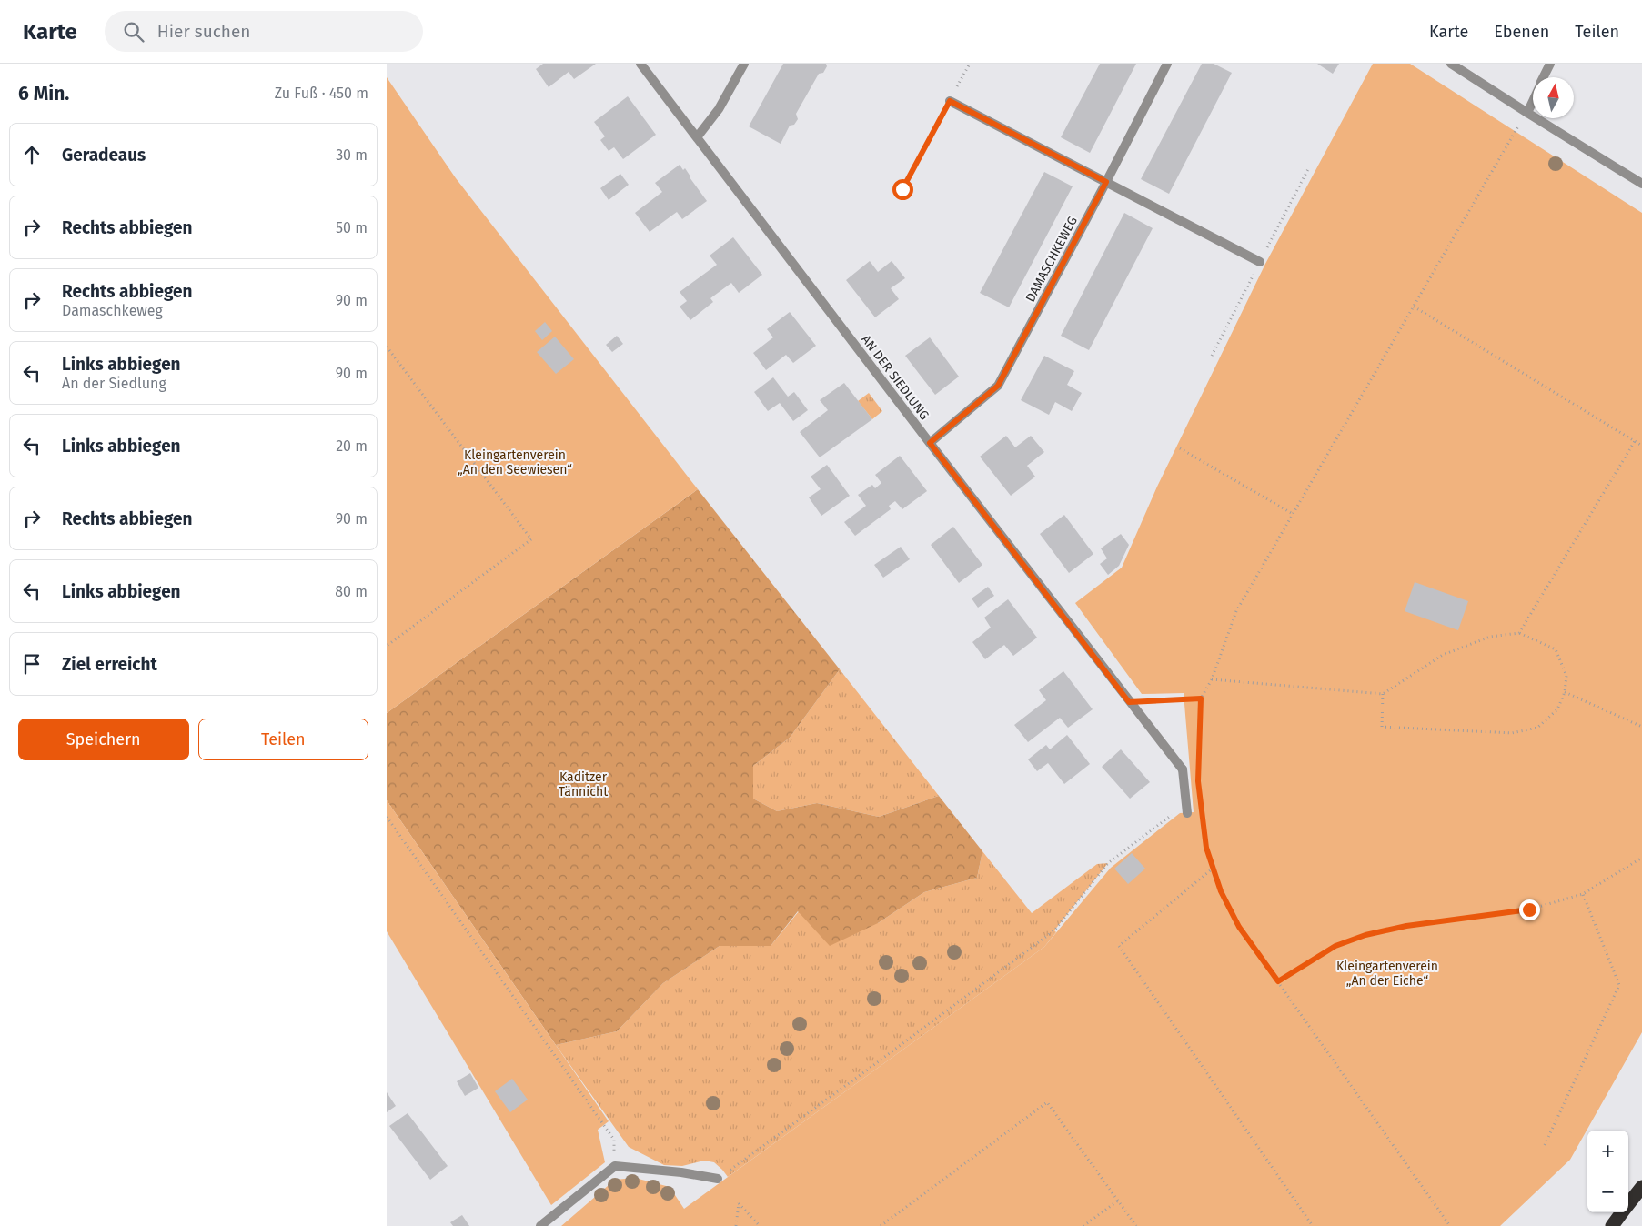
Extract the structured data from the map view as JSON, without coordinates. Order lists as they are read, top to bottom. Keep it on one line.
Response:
{"streets":{"street":["DAMASCHKEWEG","AN DER SIEDLUNG"]},"crossings":[["DAMASCHKEWEG","AN DER SIEDLUNG"]],"parks":["Kleingartenverein „An den Seewiesen“","Kaditzer Tännicht","Kleingartenverein „An der Eiche“"],"north":"top","page":{"header":"Karte","search":"Hier suchen","nav":["Karte","Ebenen","Teilen"],"heading":["6 Min.","Zu Fuß · 450 m"],"list":[["Geradeaus","30 m"],["Rechts abbiegen","50 m"],["Rechts abbiegen","Damaschkeweg","90 m"],["Links abbiegen","An der Siedlung","90 m"],["Links abbiegen","20 m"],["Rechts abbiegen","90 m"],["Links abbiegen","80 m"],"Ziel erreicht"],"buttons":["Speichern","Teilen"],"map_buttons":["+","−"]}}
